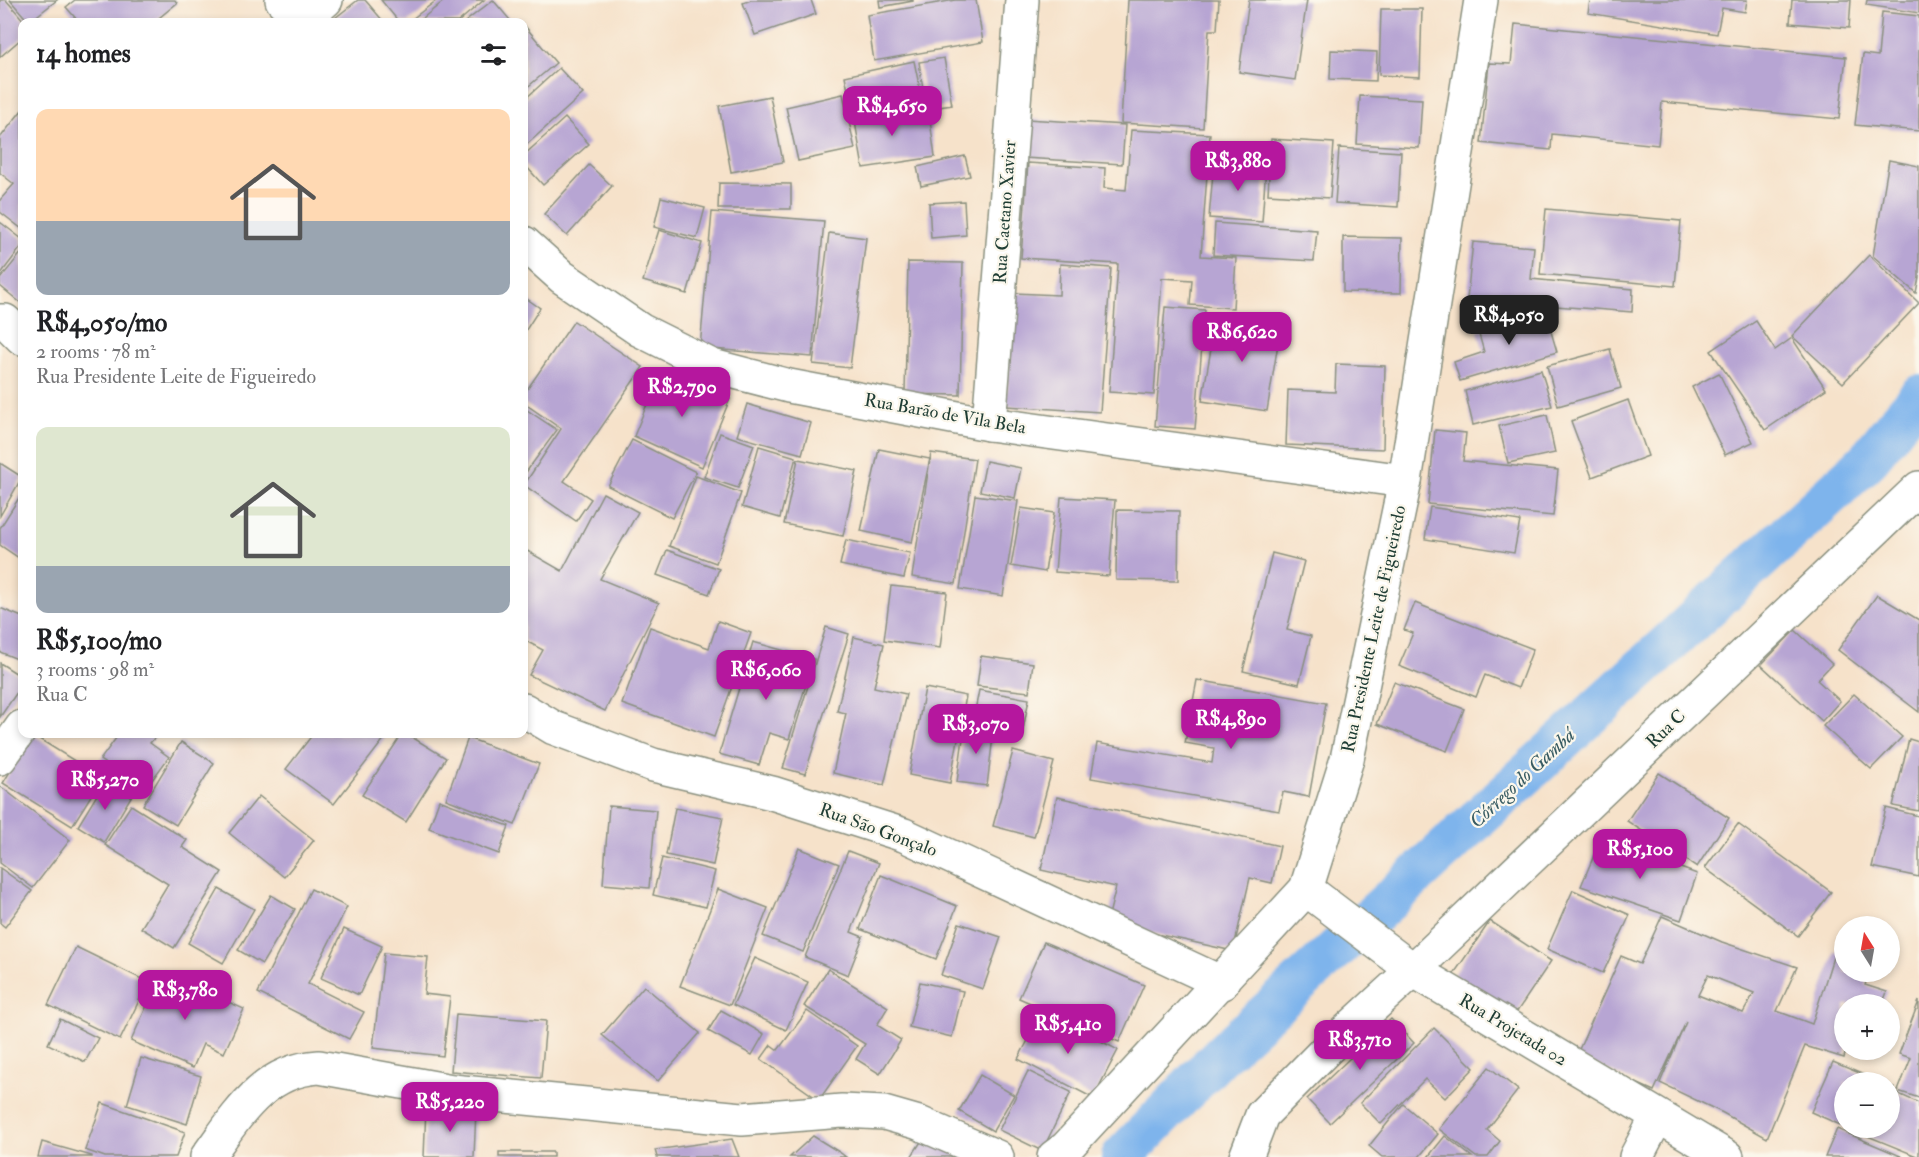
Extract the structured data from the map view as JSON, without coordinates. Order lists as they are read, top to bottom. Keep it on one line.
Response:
{"streets":{"street":["Rua Caetano Xavier","Rua Barão de Vila Bela","Rua Presidente Leite de Figueiredo","Rua C","Rua São Gonçalo","Rua Projetada 02"]},"crossings":[["Rua Caetano Xavier","Rua Barão de Vila Bela"],["Rua Barão de Vila Bela","Rua Presidente Leite de Figueiredo"],["Rua Presidente Leite de Figueiredo","Rua São Gonçalo"],["Rua Presidente Leite de Figueiredo","Rua Projetada 02"],["Rua C","Rua Projetada 02"]],"water":["Córrego do Gambá"],"north":"top","page":{"heading":"14 homes","price":["R$4,650","R$3,880","R$4,050","R$6,620","R$2,790","R$6,060","R$4,890","R$3,070","R$5,270","R$5,100","R$3,780","R$5,410","R$3,710","R$5,220"],"list":[{"name":"R$4,050/mo","note":"2 rooms · 78 m² · Rua Presidente Leite de Figueiredo"},{"name":"R$5,100/mo","note":"3 rooms · 98 m² · Rua C"}],"map_buttons":["+","−"]}}
